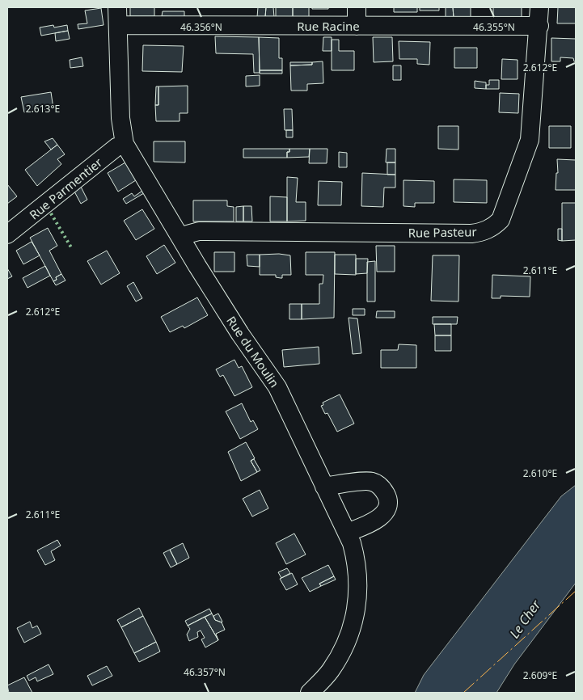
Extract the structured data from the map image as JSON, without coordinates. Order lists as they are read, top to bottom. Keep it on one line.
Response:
{"streets":{"street":["Rue Racine","Rue Parmentier","Rue Pasteur","Rue du Moulin"]},"crossings":[["Rue Racine","Rue Pasteur"],["Rue Racine","Rue du Moulin"],["Rue Parmentier","Rue du Moulin"],["Rue Pasteur","Rue du Moulin"]],"water":["Le Cher"],"coordinates":["46.356°N","46.355°N","2.612°E","2.613°E","2.611°E","2.610°E","46.357°N","2.609°E"]}
